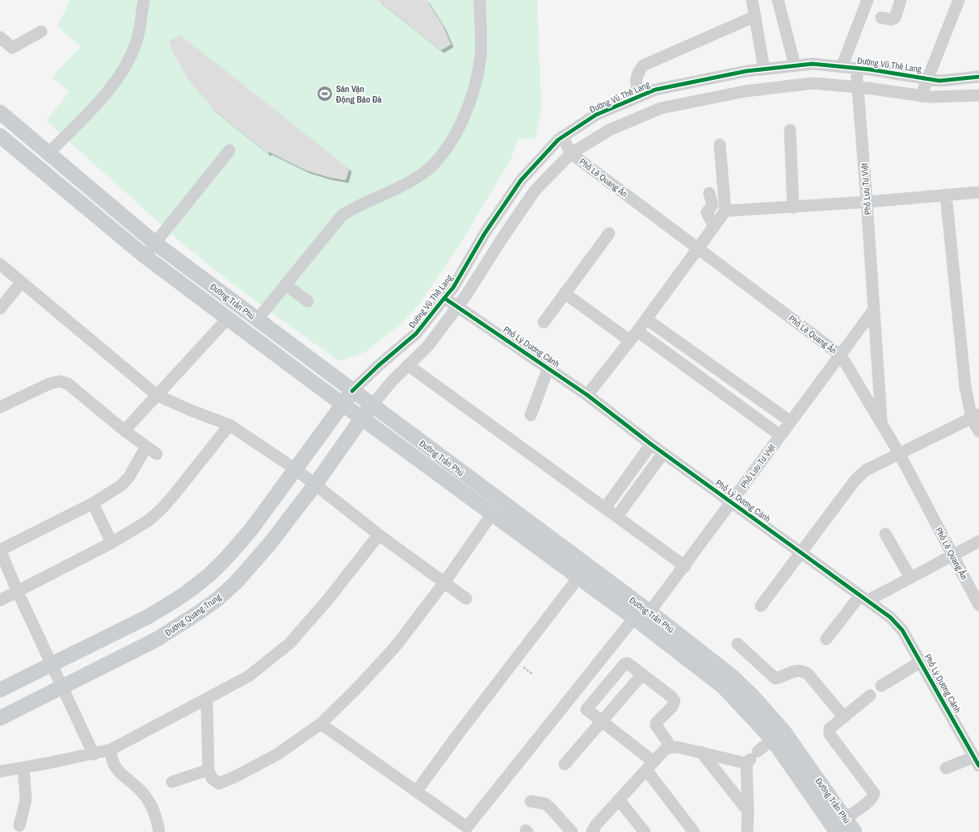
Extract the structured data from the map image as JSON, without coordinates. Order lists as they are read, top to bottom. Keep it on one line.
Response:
{"streets":{"main road":["Đường Trần Phú","Đường Quang Trung"],"street":["Đường Vũ Thê Lang","Phố Lê Quang Ấn","Phố Lưu Tư Việt","Phố Lý Dương Cảnh"]},"crossings":[["Đường Vũ Thê Lang","Phố Lê Quang Ấn"],["Đường Vũ Thê Lang","Phố Lưu Tư Việt"],["Đường Vũ Thê Lang","Đường Trần Phú"],["Đường Vũ Thê Lang","Phố Lý Dương Cảnh"],["Phố Lê Quang Ấn","Phố Lưu Tư Việt"],["Phố Lưu Tư Việt","Đường Trần Phú"],["Phố Lưu Tư Việt","Phố Lý Dương Cảnh"],["Đường Trần Phú","Đường Quang Trung"]],"places":{"sports":["Sân Vận Động Bảo Đà"]}}
